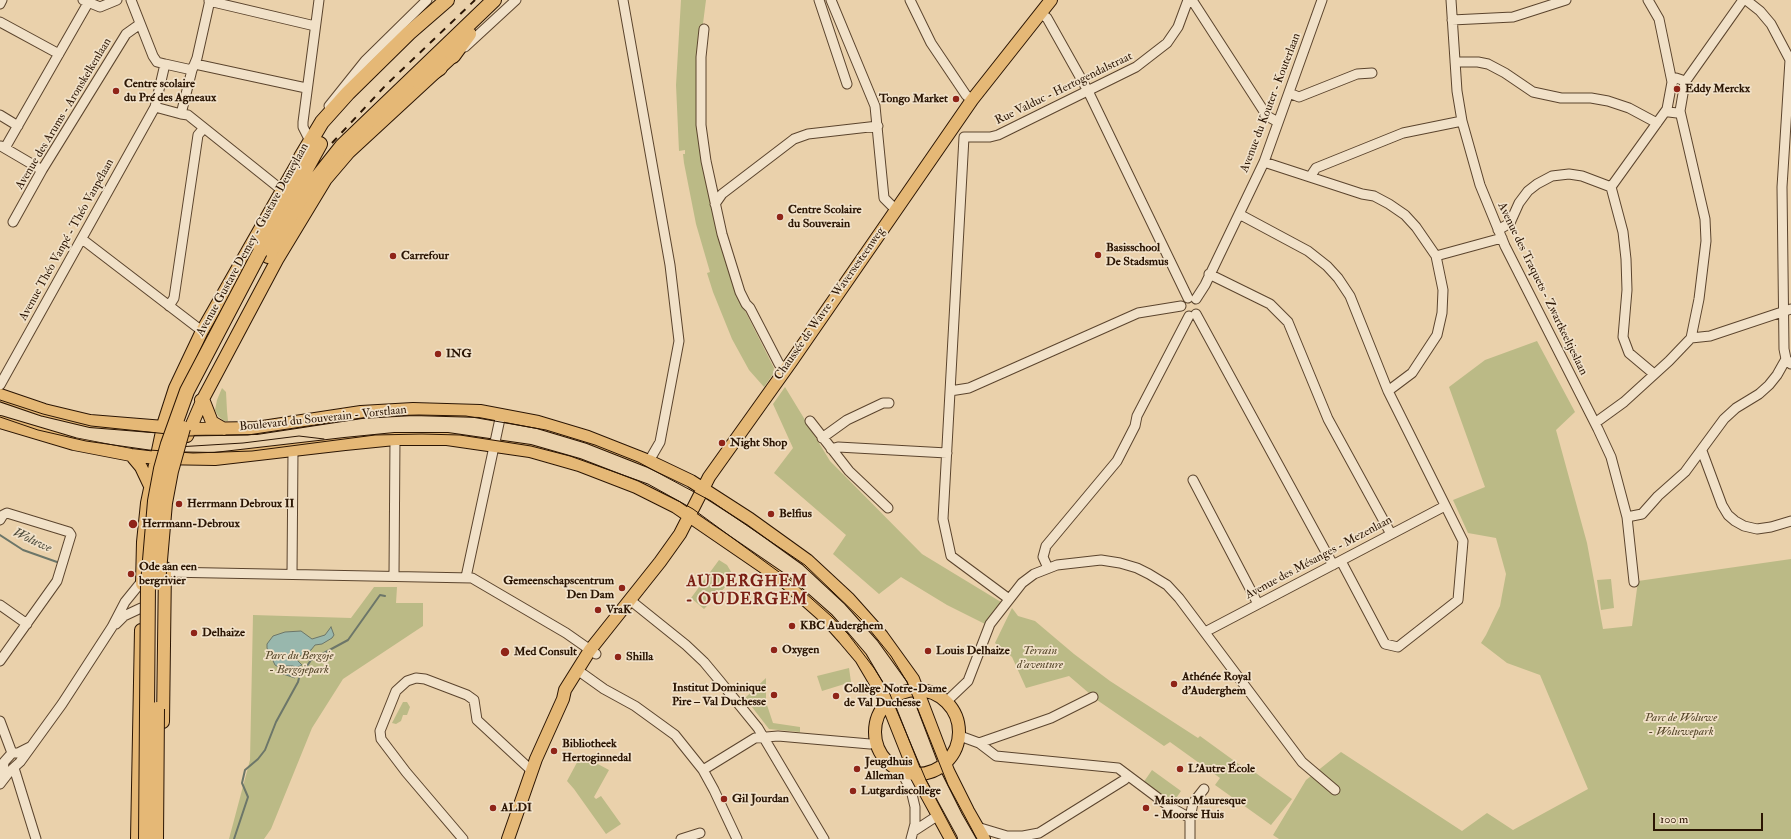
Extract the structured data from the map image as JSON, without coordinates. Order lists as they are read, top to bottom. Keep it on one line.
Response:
{"streets":{"main road":["Avenue Gustave Demey - Gustave Demeylaan","Chaussée de Wavre - Waversesteenweg","Boulevard du Souverain - Vorstlaan"],"street":["Rue Valduc - Hertogendalstraat","Avenue du Kouter - Kouterlaan","Avenue des Arums - Aronskelkenlaan","Avenue Théo Vanpé - Théo Vanpélaan","Avenue des Traquets - Zwartkeeltjeslaan","Avenue des Mésanges - Mezenlaan"]},"crossings":[["Avenue Gustave Demey - Gustave Demeylaan","Boulevard du Souverain - Vorstlaan"],["Chaussée de Wavre - Waversesteenweg","Boulevard du Souverain - Vorstlaan"]],"districts":["AUDERGHEM - OUDERGEM"],"water":["Woluwe"],"parks":["Terrain d'aventure","Parc du Bergoje - Bergojepark","Parc de Woluwe - Woluwepark"],"places":["Eddy Merckx","Centre scolaire du Pré des Agneaux","Tongo Market","Centre Scolaire du Souverain","Basisschool De Stadsmus","Carrefour","ING","Night Shop","Herrmann Debroux II","Belfius","Herrmann-Debroux","Ode aan een bergrivier","Gemeenschapscentrum Den Dam","VraK","KBC Auderghem","Delhaize","Oxygen","Louis Delhaize","Med Consult","Shilla","Athénée Royal d'Auderghem","Institut Dominique Pire – Val Duchesse","Collège Notre-Dame de Val Duchesse","Bibliotheek Hertoginnedal","Jeugdhuis Alleman","L'Autre École","Lutgardiscollege","Gil Jourdan","ALDI","Maison Mauresque - Moorse Huis"],"scale_bar":"100 m"}
